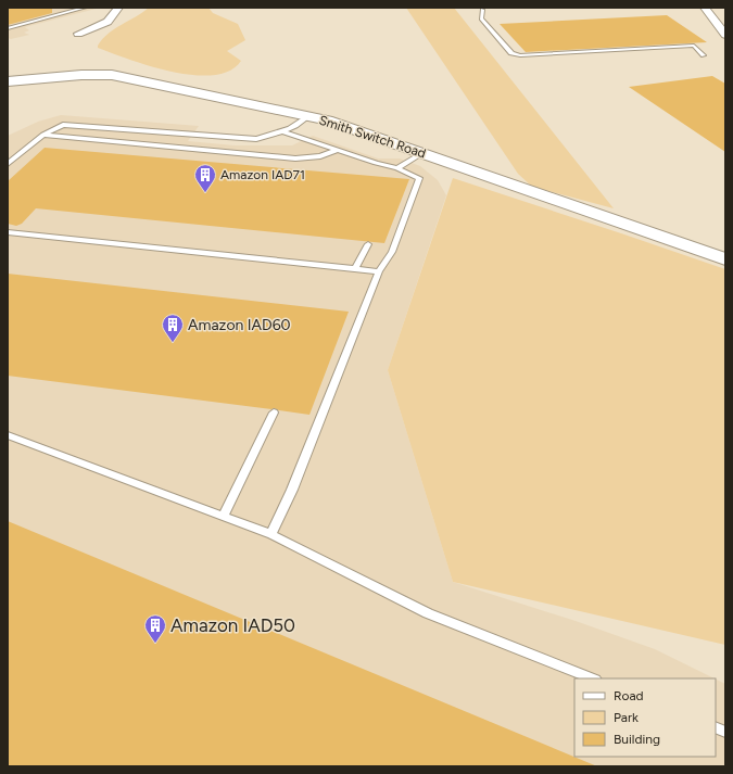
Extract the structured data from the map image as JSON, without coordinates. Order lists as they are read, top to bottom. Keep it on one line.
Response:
{"streets":{"street":["Smith Switch Road"]},"places":{"building":["Amazon IAD71","Amazon IAD60","Amazon IAD50"]},"legend":["Road","Park","Building"]}
